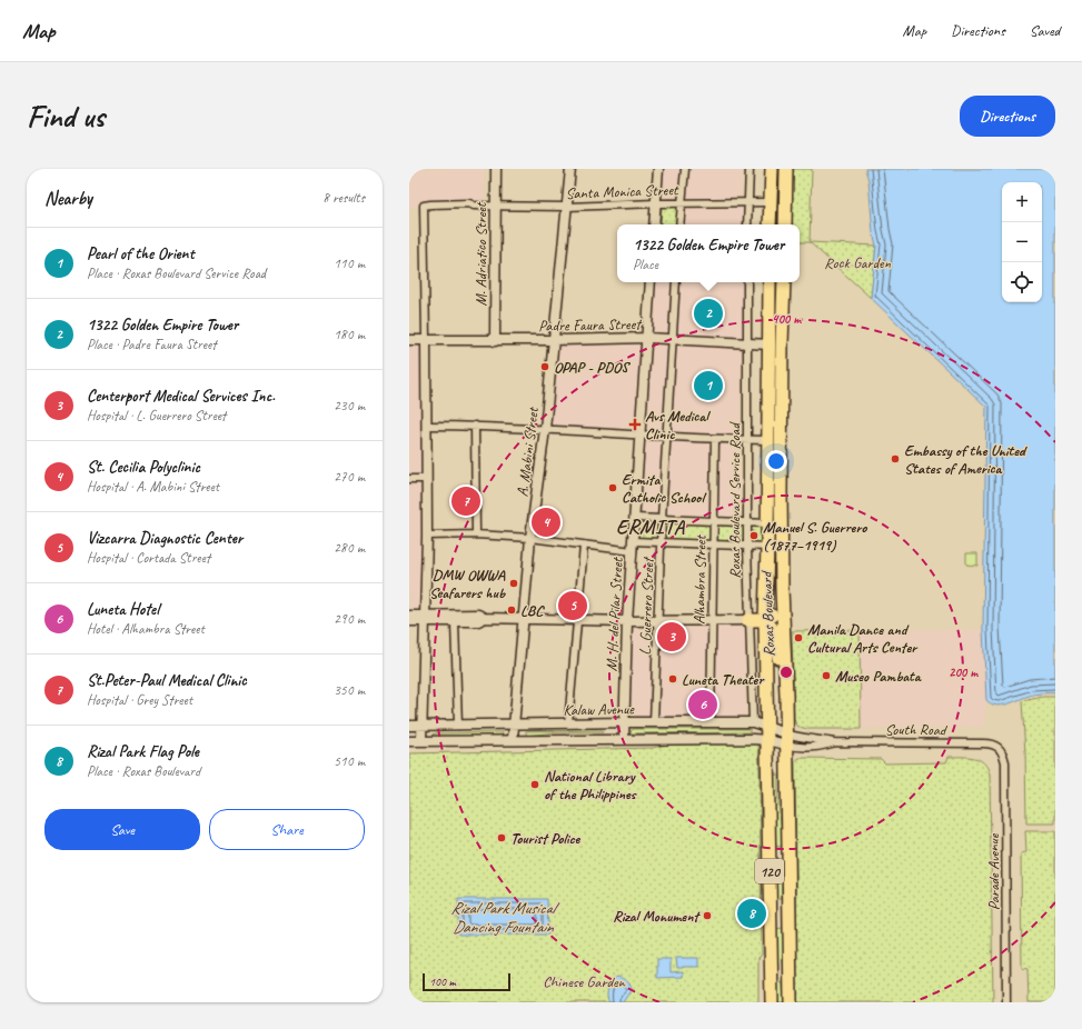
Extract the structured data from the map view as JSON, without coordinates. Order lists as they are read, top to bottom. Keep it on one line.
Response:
{"streets":{"highway":["Roxas Boulevard","120"],"street":["Santa Monica Street","M. Adriatico Street","Padre Faura Street","A. Mabini Street","Roxas Boulevard Service Road","Alhambra Street","L. Guerrero Street","M. H. del Pilar Street","Kalaw Avenue","South Road","Parade Avenue"]},"crossings":[["Santa Monica Street","M. Adriatico Street"],["Santa Monica Street","Padre Faura Street"],["Santa Monica Street","A. Mabini Street"],["M. Adriatico Street","Padre Faura Street"],["Padre Faura Street","A. Mabini Street"],["Padre Faura Street","Roxas Boulevard Service Road"],["Padre Faura Street","L. Guerrero Street"],["Padre Faura Street","M. H. del Pilar Street"],["Padre Faura Street","Roxas Boulevard"],["A. Mabini Street","Kalaw Avenue"],["Roxas Boulevard Service Road","Kalaw Avenue"],["Alhambra Street","Kalaw Avenue"],["L. Guerrero Street","Kalaw Avenue"],["M. H. del Pilar Street","Kalaw Avenue"],["Roxas Boulevard","Kalaw Avenue"],["Roxas Boulevard","South Road"],["Kalaw Avenue","South Road"],["South Road","Parade Avenue"]],"districts":["ERMITA"],"water":["Rizal Park Musical Dancing Fountain"],"parks":["Rock Garden","Chinese Garden"],"places":{"other":["OPAP - PDOS","Embassy of the United States of America","Ermita Catholic School","Manuel S. Guerrero (1877–1919)","DMW OWWA Seafarers hub","LBC","Manila Dance and Cultural Arts Center","Museo Pambata","Luneta Theater","National Library of the Philippines","Tourist Police","Rizal Monument"],"health":["Avs Medical Clinic"]},"scale_bar":"100 m","page":{"header":"Map","nav":["Map","Directions","Saved"],"buttons":["Directions",["Save","Share"]],"title":"Find us","heading":["Nearby","8 results"],"map_buttons":["+","−"],"popup":["1322 Golden Empire Tower","Place"],"list":[{"mark":"1","name":"Pearl of the Orient","note":"Place · Roxas Boulevard Service Road","value":"110 m"},{"mark":"2","name":"1322 Golden Empire Tower","note":"Place · Padre Faura Street","value":"180 m"},{"mark":"3","name":"Centerport Medical Services Inc.","note":"Hospital · L. Guerrero Street","value":"230 m"},{"mark":"4","name":"St. Cecilia Polyclinic","note":"Hospital · A. Mabini Street","value":"270 m"},{"mark":"5","name":"Vizcarra Diagnostic Center","note":"Hospital · Cortada Street","value":"280 m"},{"mark":"6","name":"Luneta Hotel","note":"Hotel · Alhambra Street","value":"290 m"},{"mark":"7","name":"St.Peter-Paul Medical Clinic","note":"Hospital · Grey Street","value":"350 m"},{"mark":"8","name":"Rizal Park Flag Pole","note":"Place · Roxas Boulevard","value":"510 m"}],"pins":["2","1","7","4","5","3","6","8"],"scale":"100 m"},"rings":["400 m","200 m"]}
